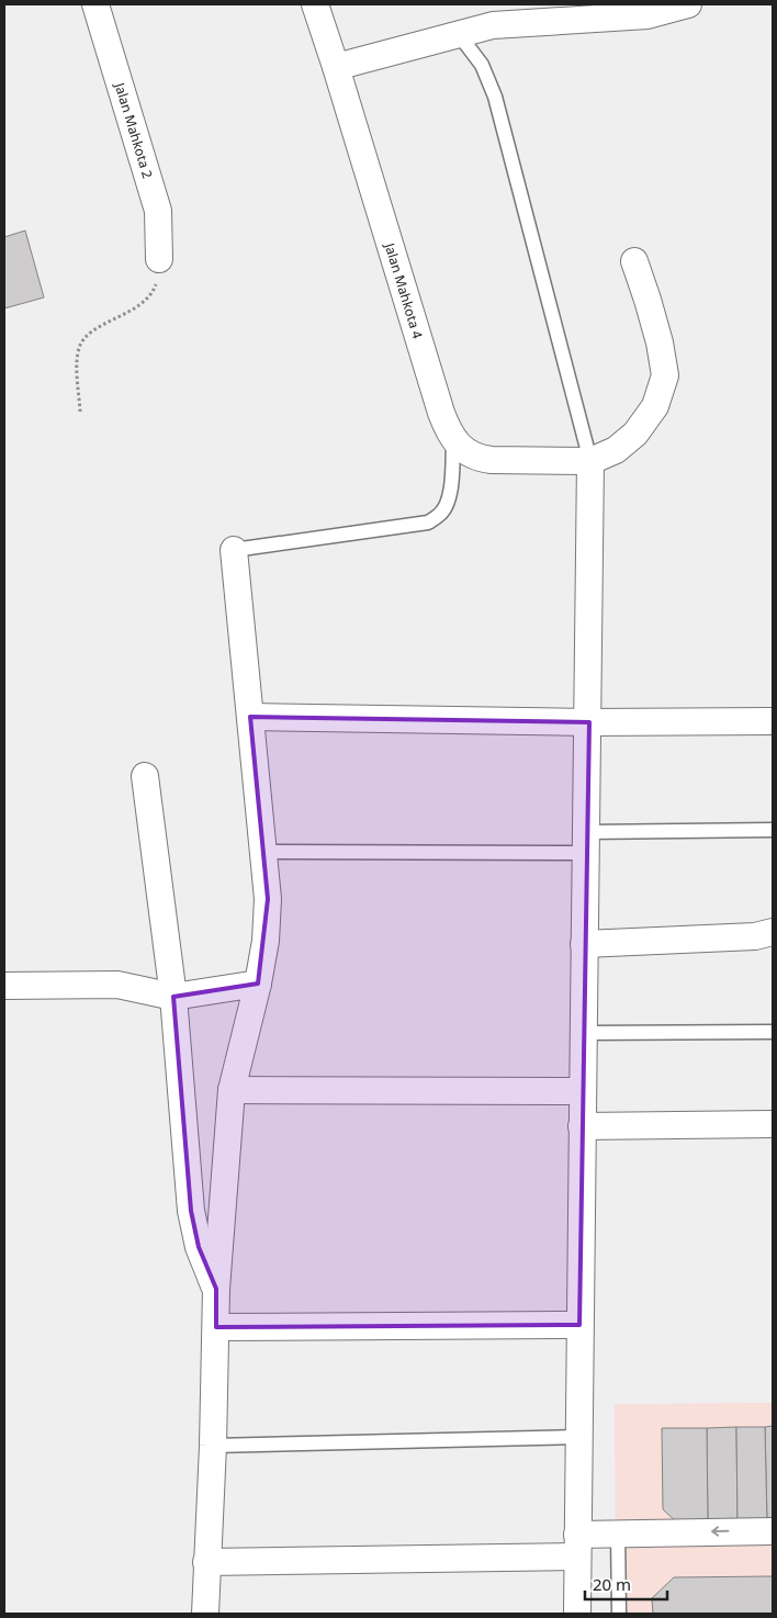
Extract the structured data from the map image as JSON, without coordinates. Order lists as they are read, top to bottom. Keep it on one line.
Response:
{"streets":{"street":["Jalan Mahkota 2","Jalan Mahkota 4"]},"scale_bar":"20 m"}
